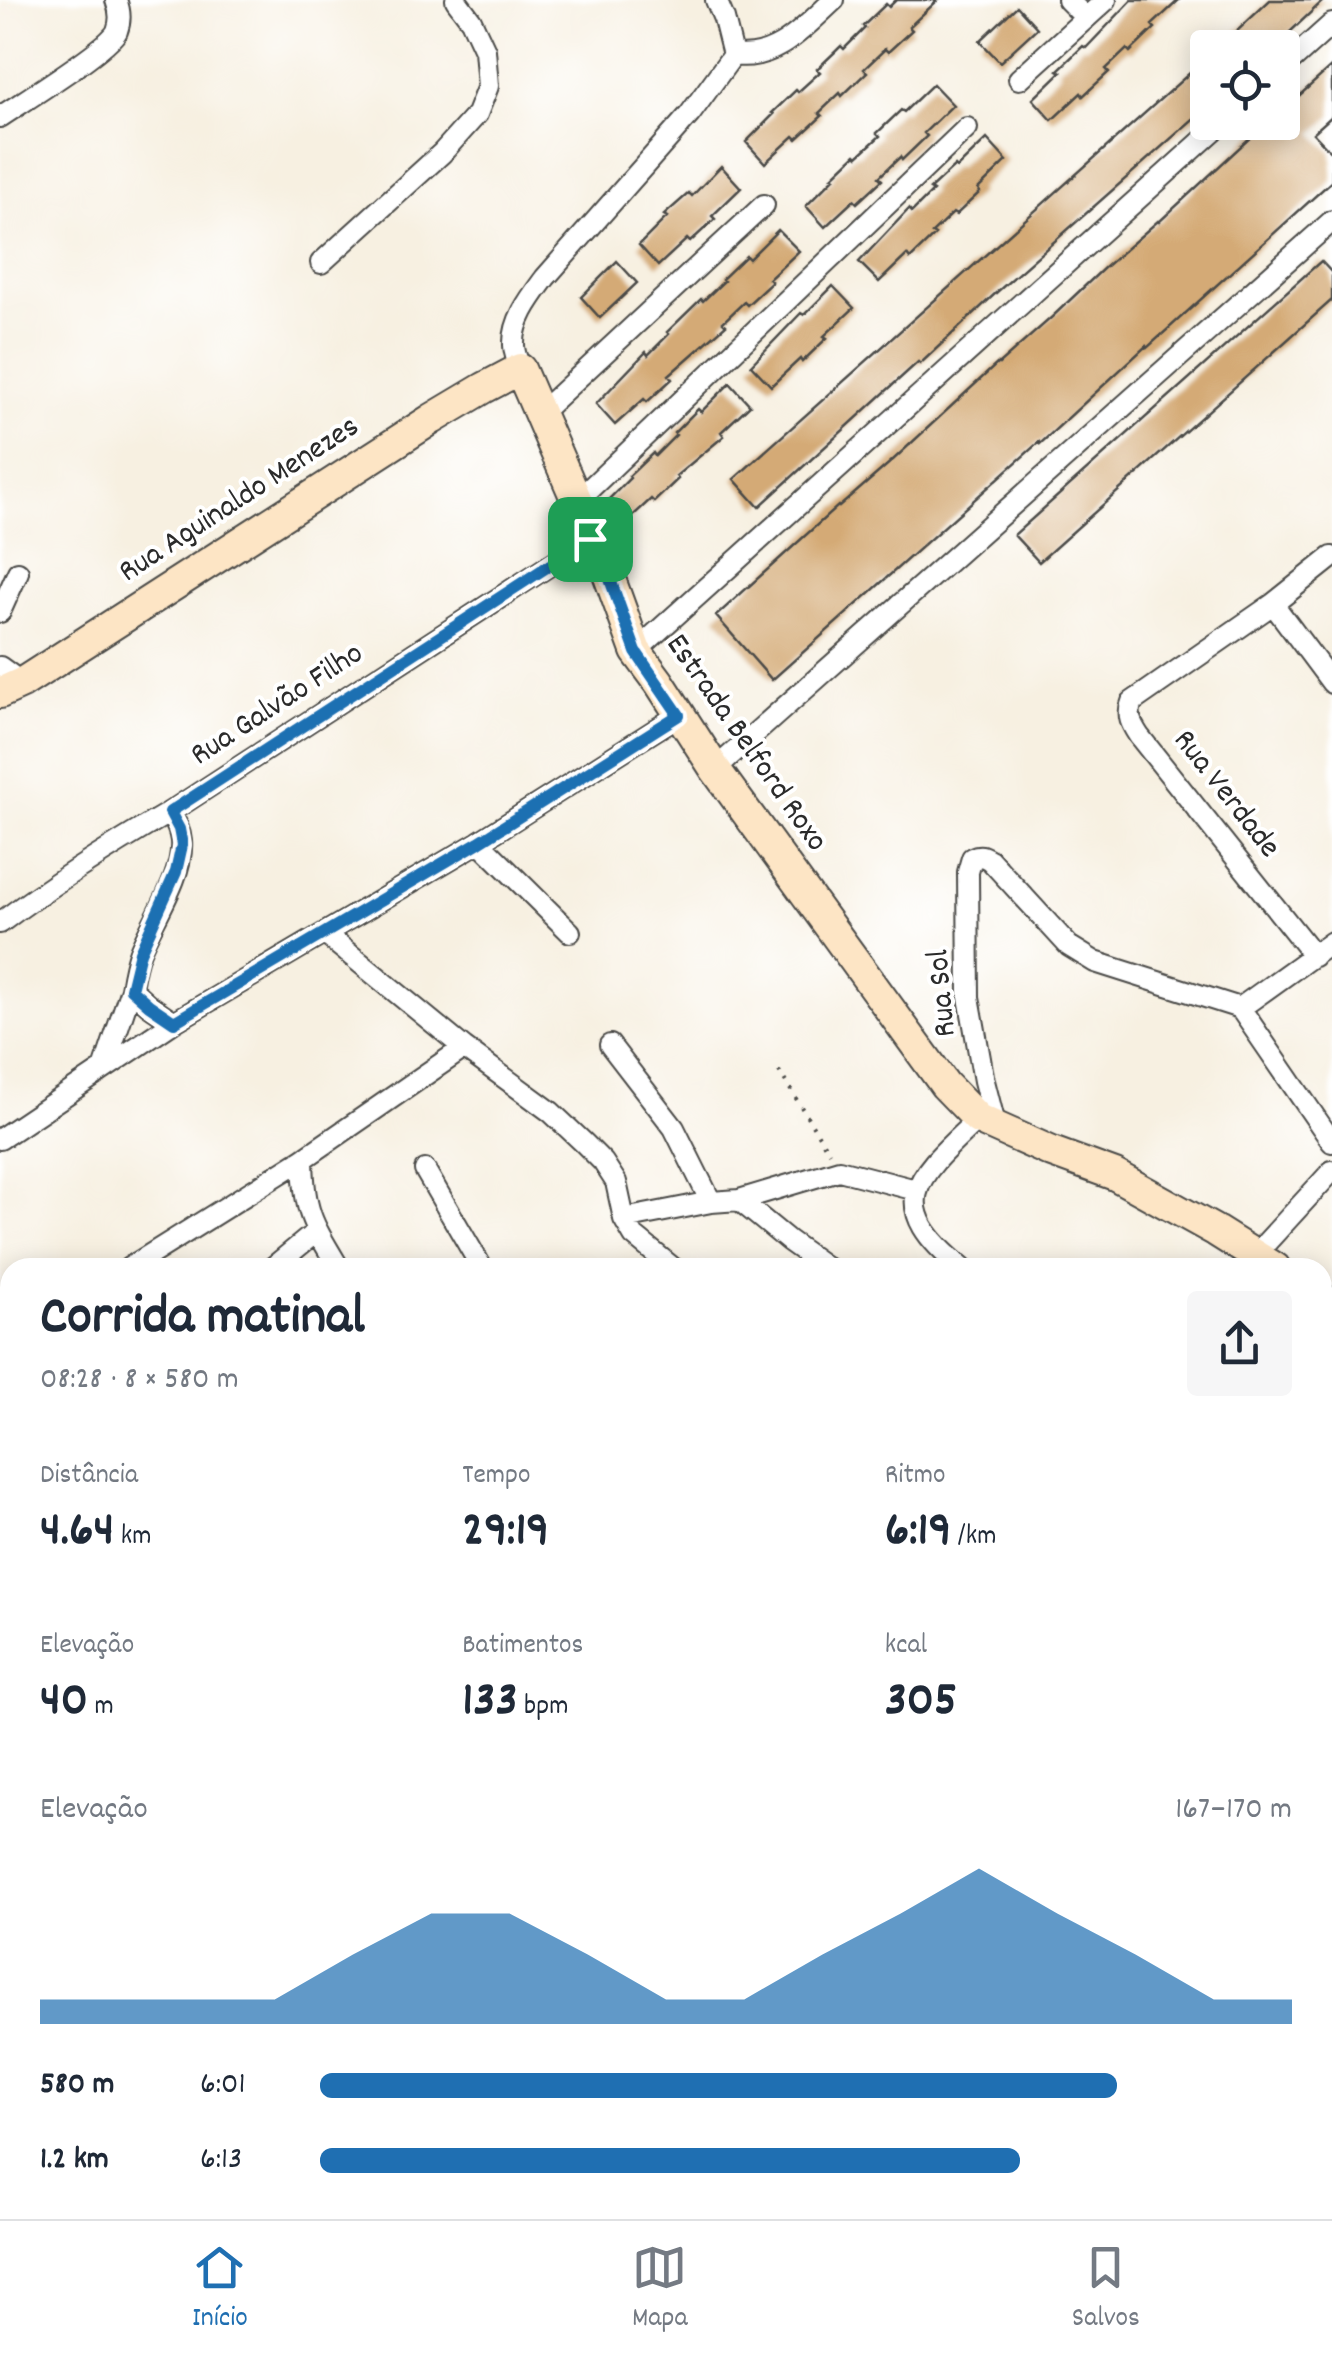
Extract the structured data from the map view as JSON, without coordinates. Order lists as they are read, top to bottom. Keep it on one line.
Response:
{"streets":{"street":["Rua Aguinaldo Menezes","Rua Galvão Filho","Estrada Belford Roxo","Rua Verdade","Rua Sol"]},"crossings":[["Rua Aguinaldo Menezes","Estrada Belford Roxo"],["Rua Galvão Filho","Estrada Belford Roxo"],["Estrada Belford Roxo","Rua Sol"]],"page":{"heading":["Corrida matinal","08:28 · 8 × 580 m"],"stats":[["Distância","4.64 km"],["Tempo","29:19"],["Ritmo","6:19 /km"],["Elevação","40 m"],["Batimentos","133 bpm"],["kcal","305"]],"chart":["Elevação","167–170 m"],"list":[{"name":"580 m","note":"6:01"},{"name":"1.2 km","note":"6:13"}],"tabs":["Início","Mapa","Salvos"]}}
